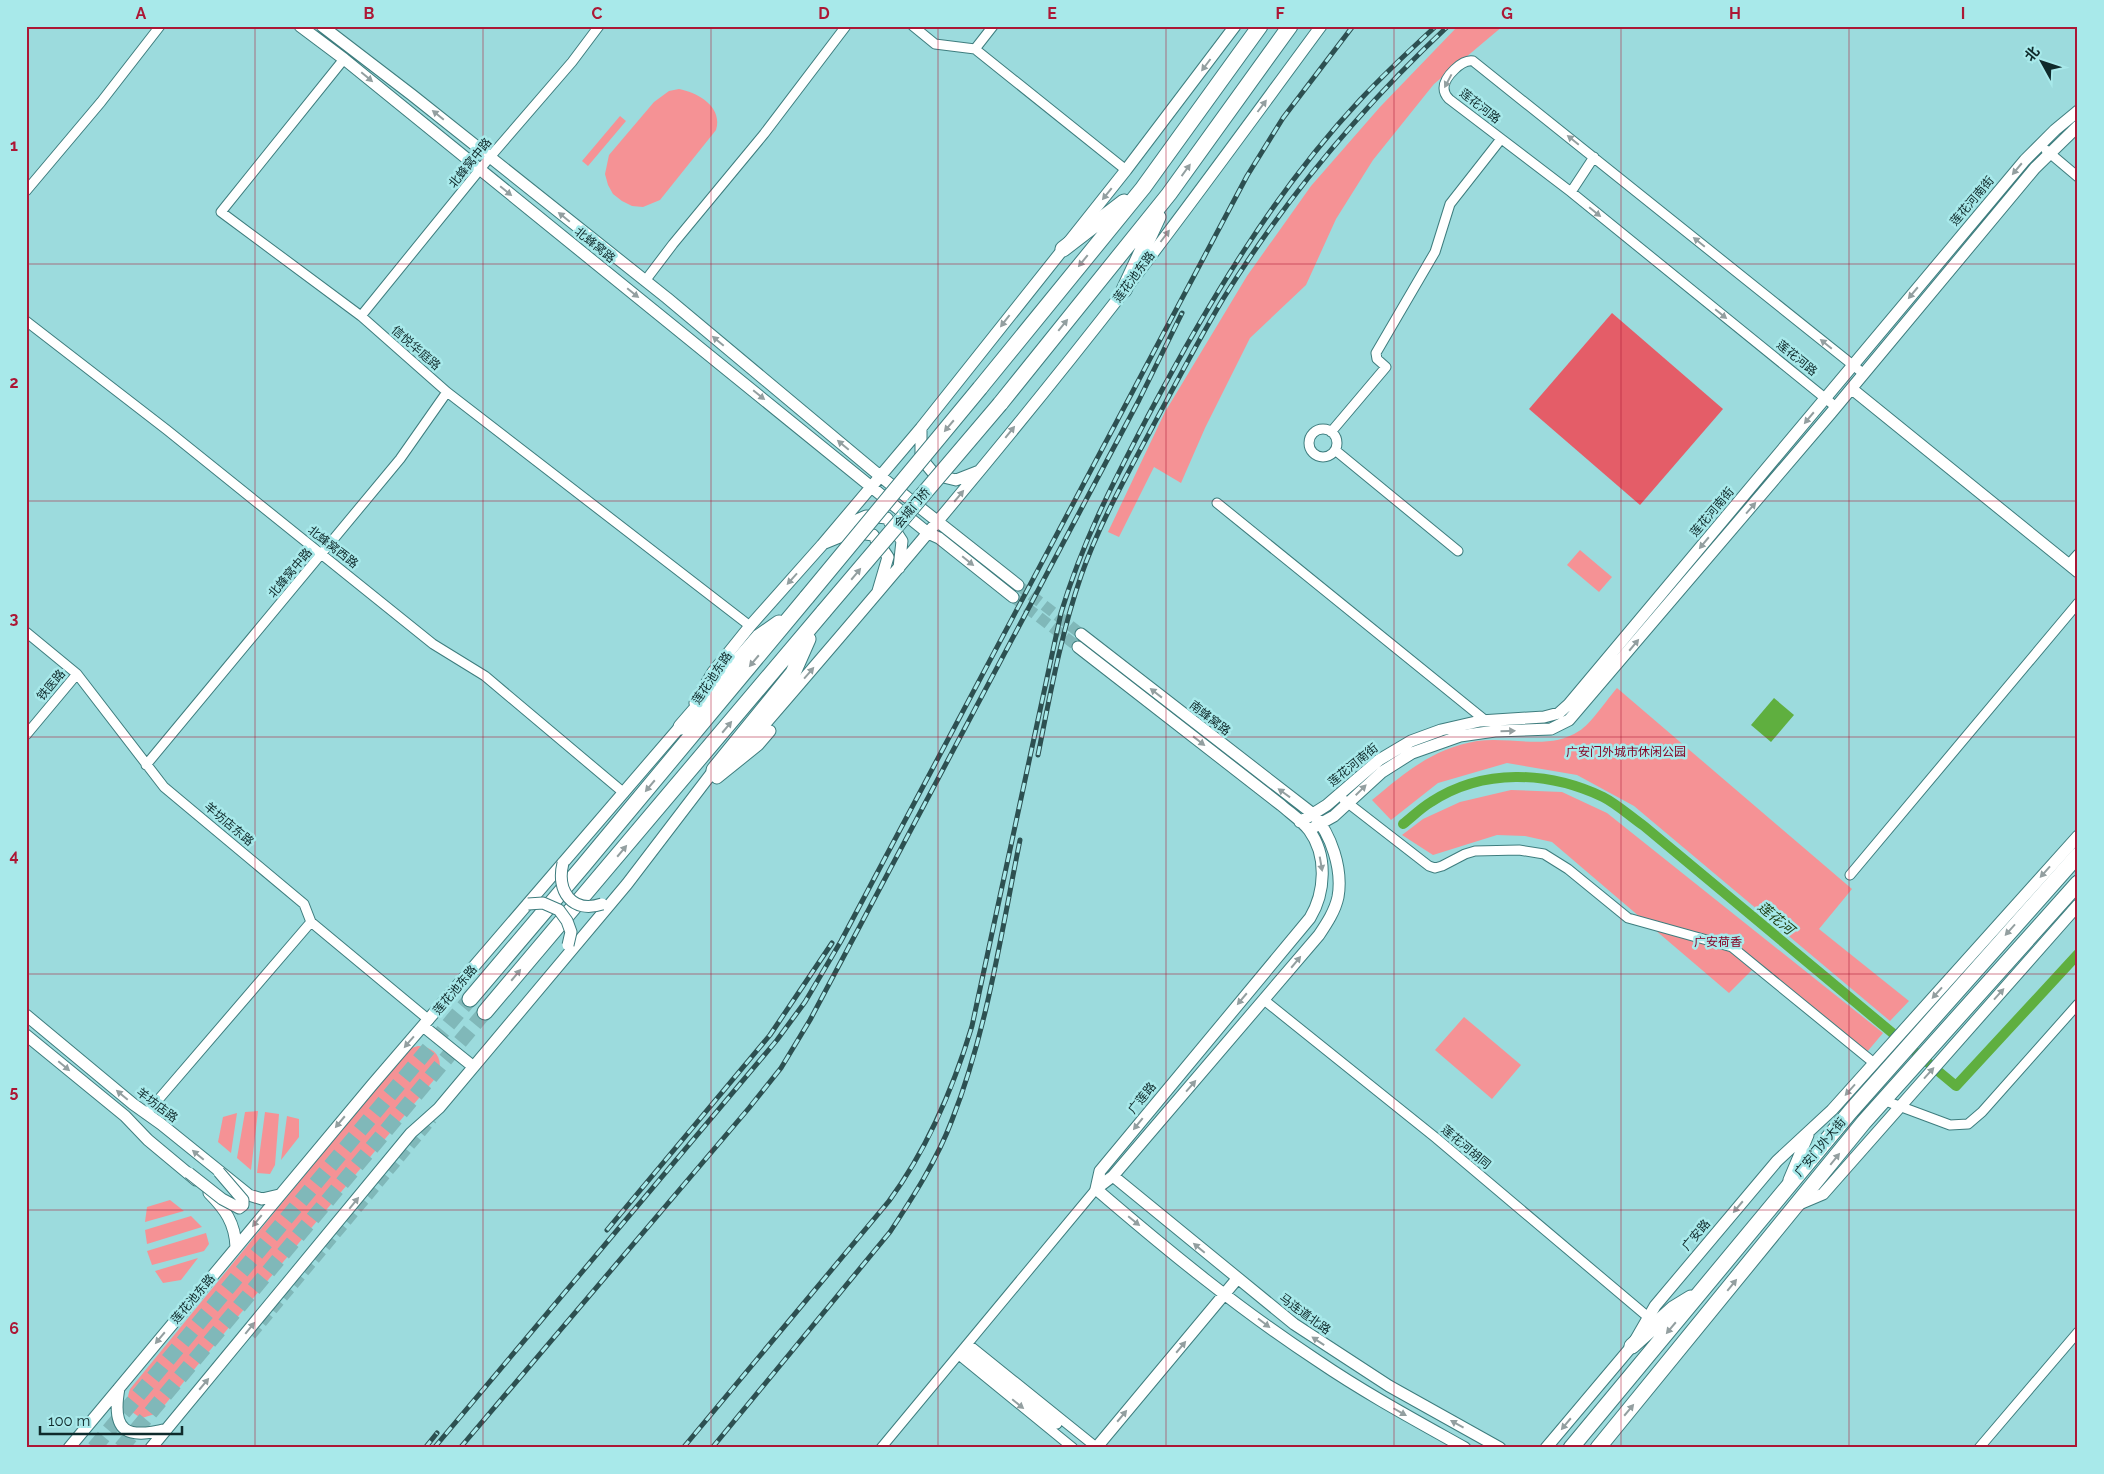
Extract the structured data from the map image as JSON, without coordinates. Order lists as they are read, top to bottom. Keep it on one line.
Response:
{"streets":{"highway":["莲花池东路","会城门桥","广安门外大街"],"street":["莲花河路","北蜂窝中路","莲花河南街","北蜂窝路","信悦华庭路","北蜂窝西路","铁医路","南蜂窝路","羊坊店东路","广莲路","羊坊店路","莲花河胡同","广安路","马连道北路"]},"crossings":[["莲花河路","莲花河南街"],["北蜂窝中路","北蜂窝路"],["北蜂窝中路","信悦华庭路"],["北蜂窝中路","北蜂窝西路"],["北蜂窝中路","羊坊店东路"],["莲花河南街","南蜂窝路"],["莲花河南街","广莲路"],["北蜂窝路","莲花池东路"],["北蜂窝路","信悦华庭路"],["莲花池东路","信悦华庭路"],["莲花池东路","会城门桥"],["莲花池东路","北蜂窝西路"],["莲花池东路","羊坊店东路"],["莲花池东路","羊坊店路"],["铁医路","羊坊店东路"],["南蜂窝路","广莲路"],["莲花河胡同","广安路"],["广安门外大街","广安路"]],"one_way":["广安路"],"water":["莲花河"],"parks":["广安门外城市休闲公园","广安荷香"],"scale_bar":"100 m","north":"top left","grid":{"columns":["A","B","C","D","E","F","G","H","I"],"rows":["1","2","3","4","5","6"]}}
